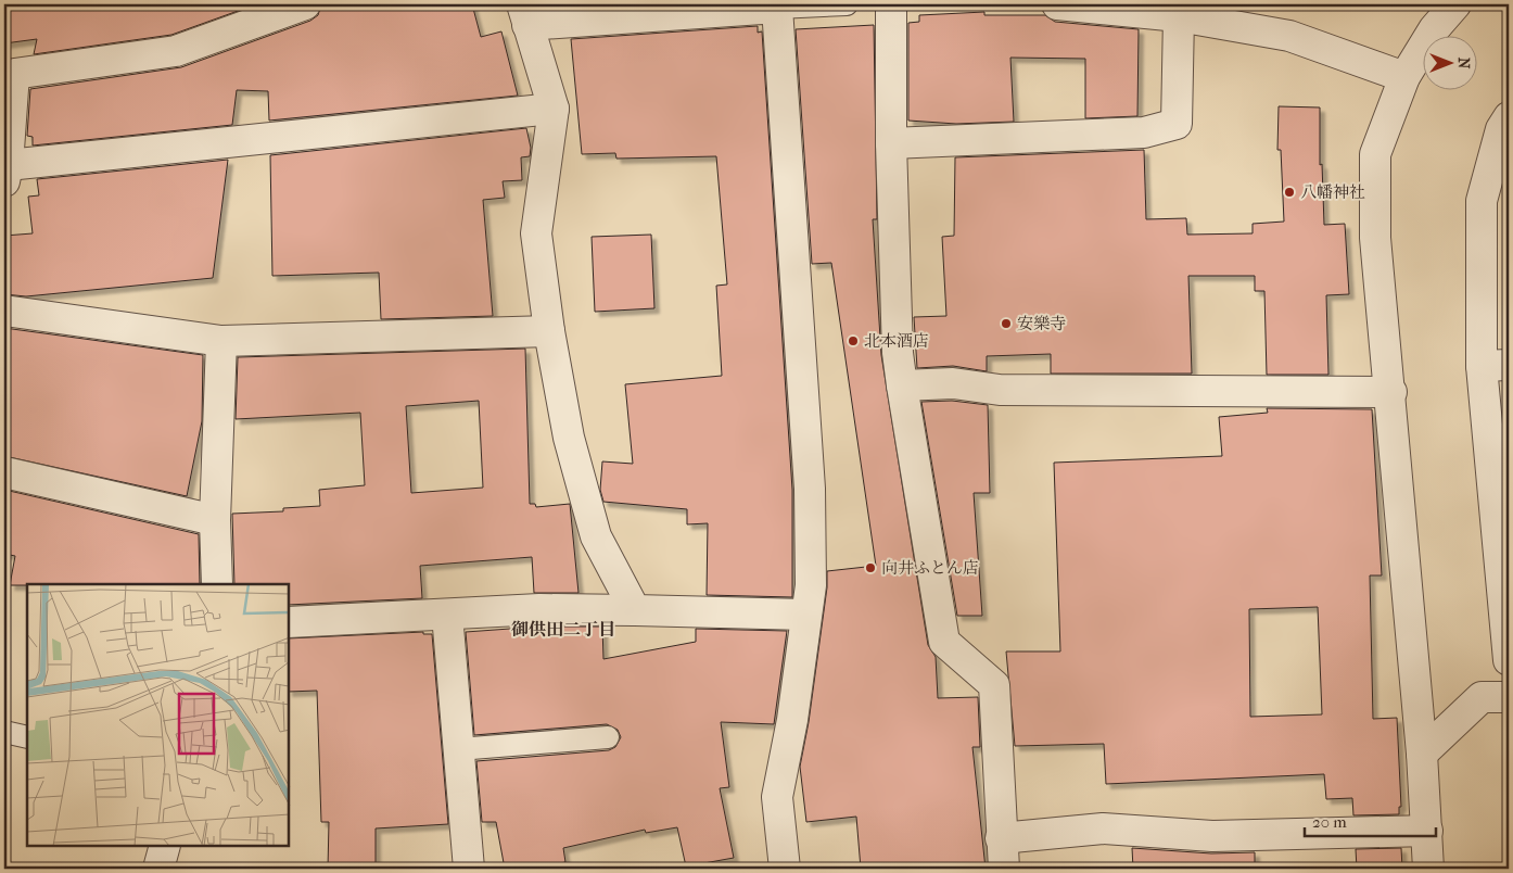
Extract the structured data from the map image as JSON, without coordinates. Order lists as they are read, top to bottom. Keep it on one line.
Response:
{"districts":["御供田二丁目"],"places":["八幡神社","安樂寺","北本酒店","向井ふとん店"],"scale_bar":"20 m","north":"right"}
